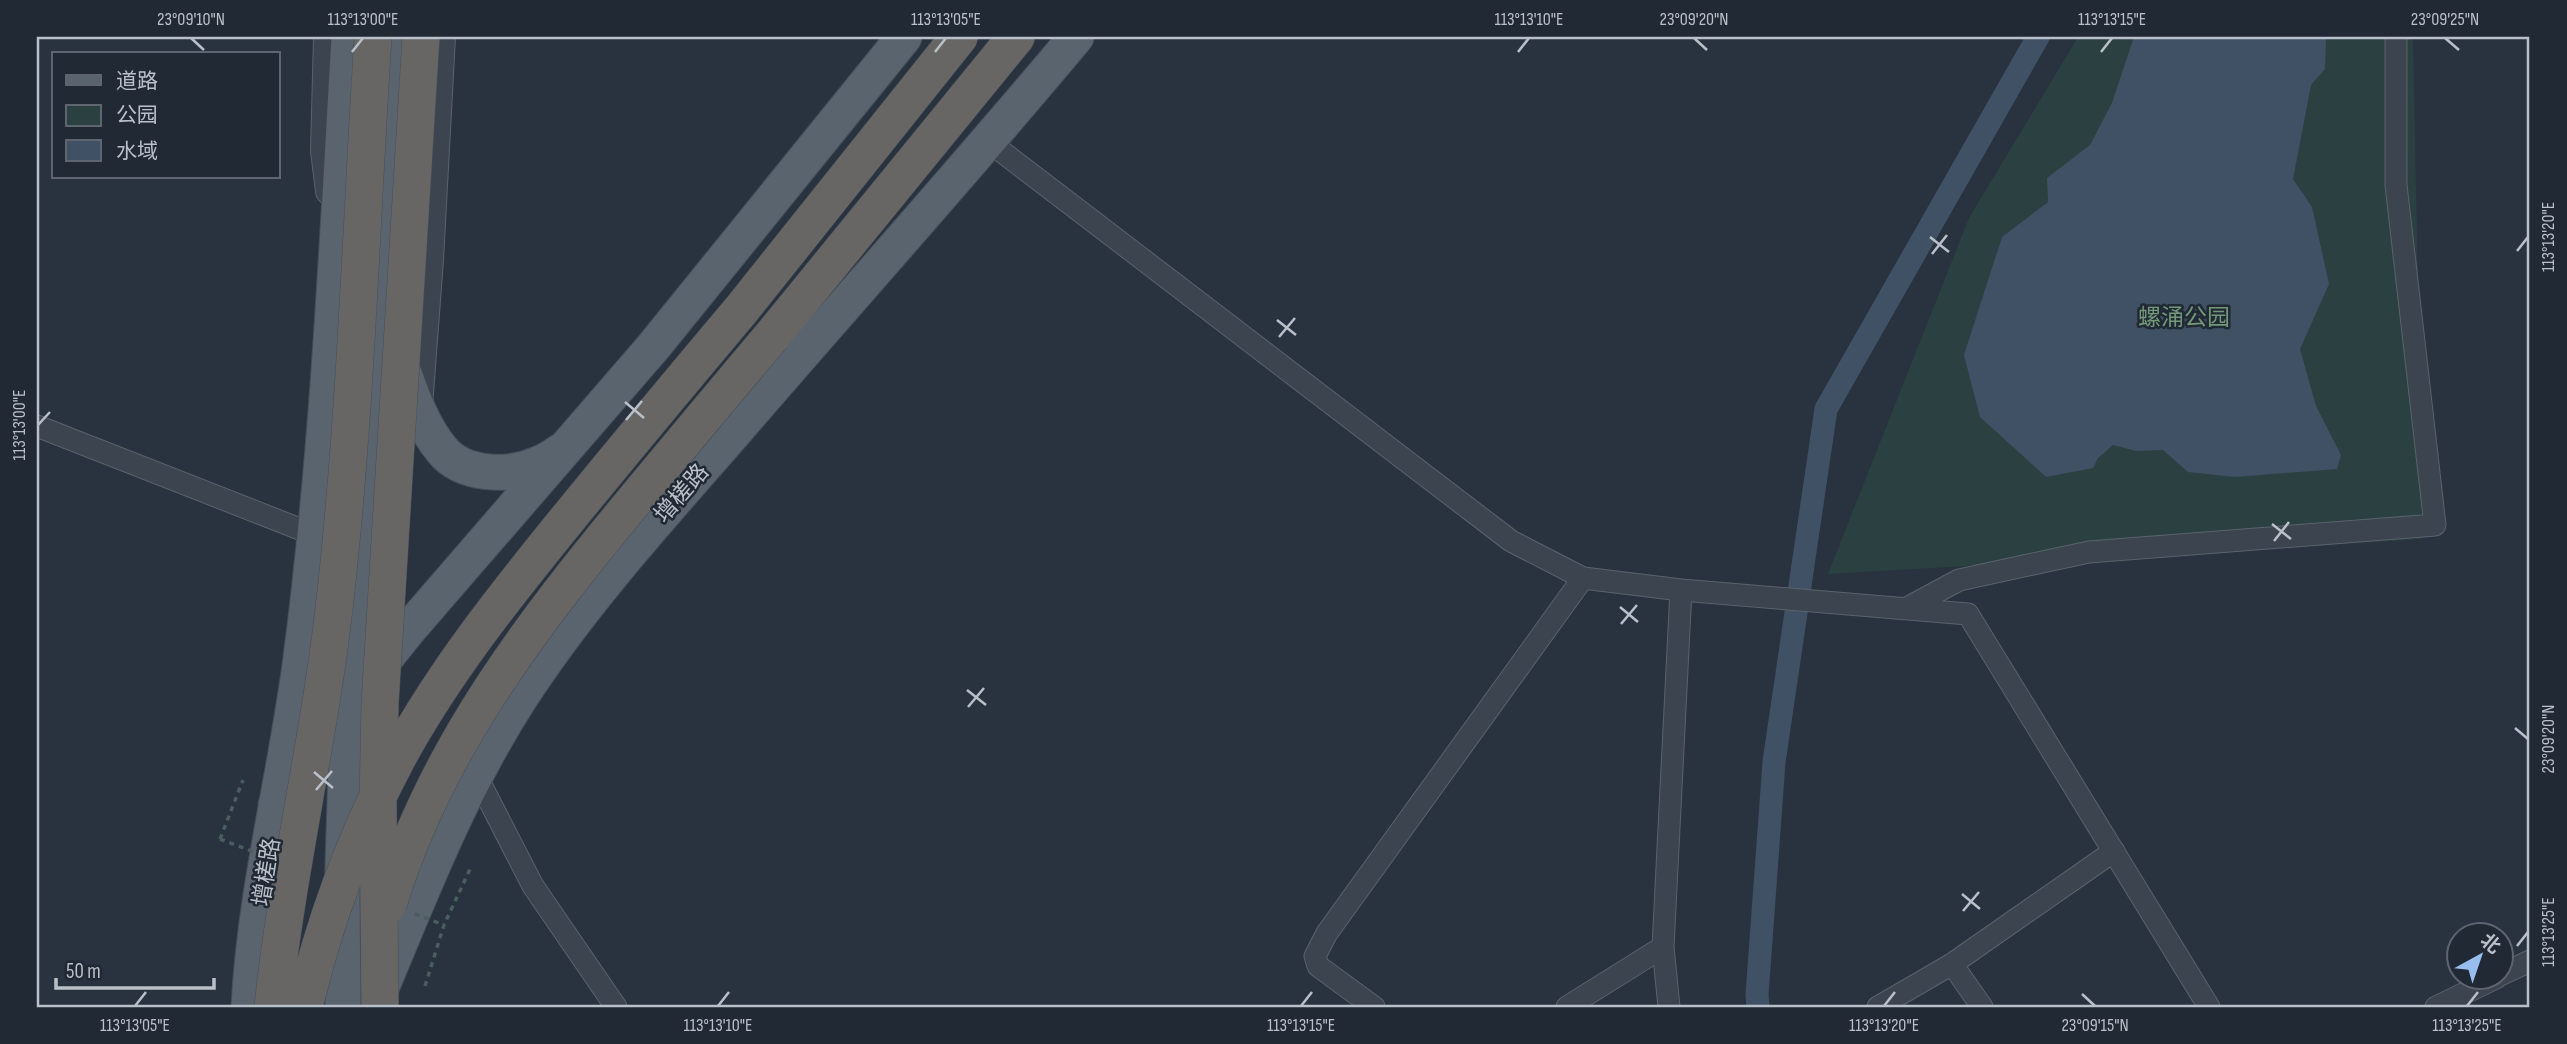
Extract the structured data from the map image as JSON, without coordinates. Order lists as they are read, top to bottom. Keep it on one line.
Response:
{"streets":{"highway":["增槎路"]},"parks":["螺涌公园"],"legend":["道路","公园","水域"],"scale_bar":"50 m","north":"top right","coordinates":["23°09'10\"N","113°13'00\"E","113°13'05\"E","113°13'10\"E","23°09'20\"N","113°13'15\"E","23°09'25\"N","113°13'20\"E","113°13'25\"E","23°09'15\"N"]}
